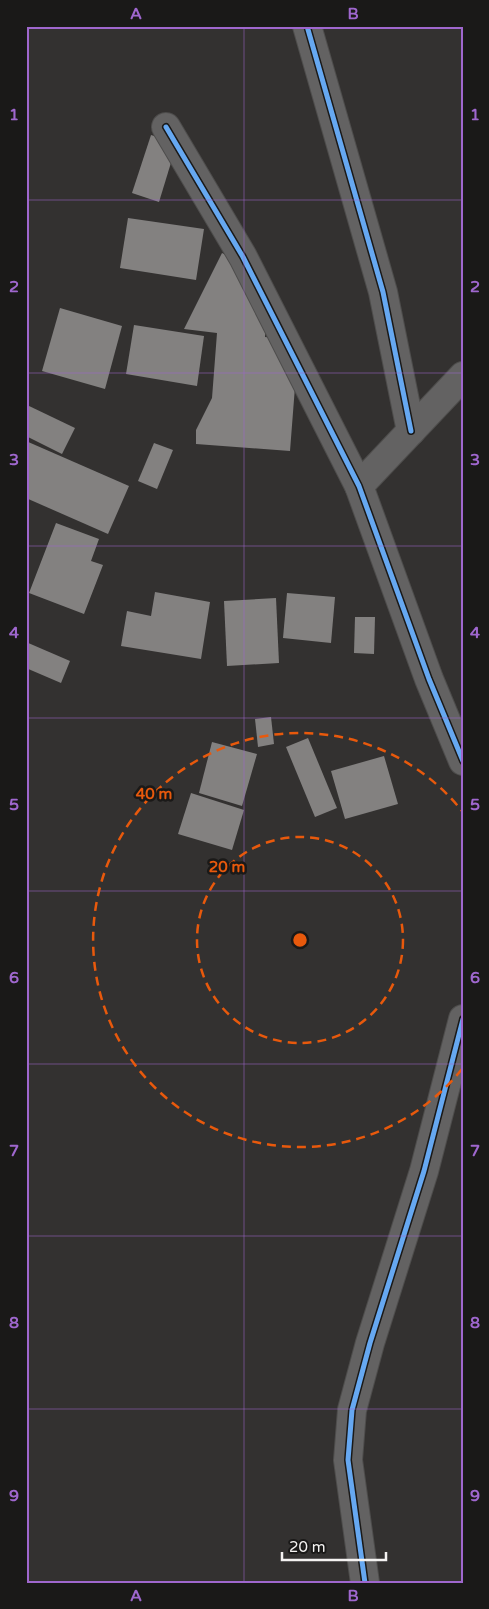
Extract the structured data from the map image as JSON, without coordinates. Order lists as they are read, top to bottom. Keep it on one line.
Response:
{"scale_bar":"20 m","grid":{"columns":["A","B"],"rows":["1","2","3","4","5","6","7","8","9"]},"rings":["40 m","20 m"]}
